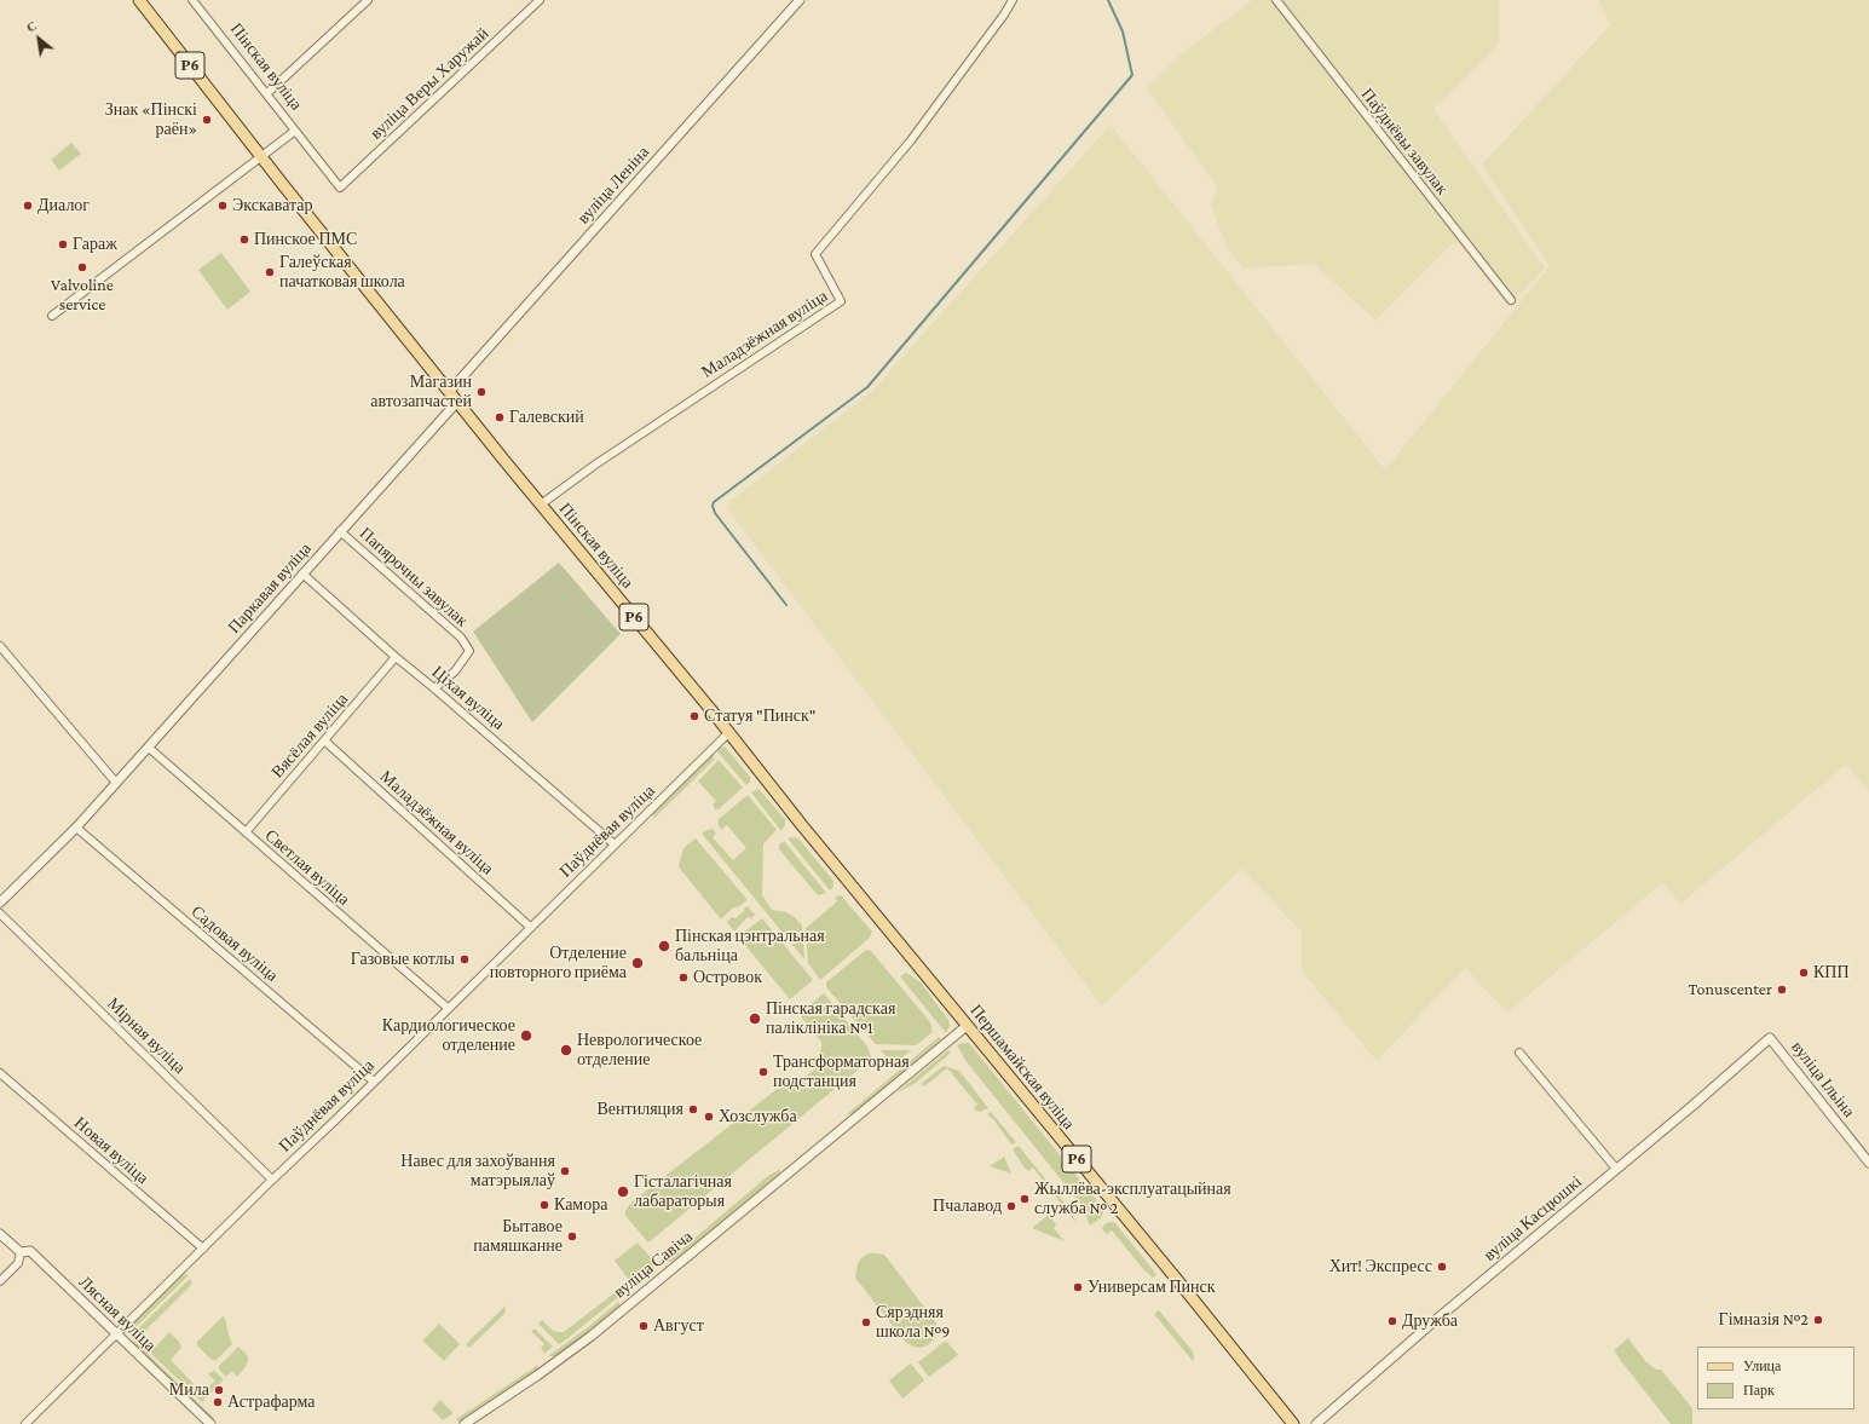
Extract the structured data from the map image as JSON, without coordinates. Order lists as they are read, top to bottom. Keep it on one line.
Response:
{"streets":{"main road":["Р6","Пінская вуліца","Першамайская вуліца"],"street":["вуліца Веры Харужай","Паўднёвы завулак","вуліца Леніна","Маладзёжная вуліца","Папярочны завулак","Паркавая вуліца","Ціхая вуліца","Вясёлая вуліца","Паўднёвая вуліца","Светлая вуліца","Садовая вуліца","Мірная вуліца","вуліца Ільіна","Новая вуліца","вуліца Касцюшкі","вуліца Савіча","Лясная вуліца"]},"crossings":[["Р6","Пінская вуліца"],["Р6","вуліца Леніна"],["Р6","Паркавая вуліца"],["Пінская вуліца","вуліца Веры Харужай"],["Пінская вуліца","Маладзёжная вуліца"],["Пінская вуліца","Паркавая вуліца"],["Пінская вуліца","Паўднёвая вуліца"],["Пінская вуліца","Першамайская вуліца"],["Маладзёжная вуліца","Вясёлая вуліца"],["Маладзёжная вуліца","Паўднёвая вуліца"],["Папярочны завулак","Паркавая вуліца"],["Папярочны завулак","Ціхая вуліца"],["Паркавая вуліца","Ціхая вуліца"],["Паркавая вуліца","Светлая вуліца"],["Паркавая вуліца","Садовая вуліца"],["Ціхая вуліца","Вясёлая вуліца"],["Ціхая вуліца","Паўднёвая вуліца"],["Вясёлая вуліца","Светлая вуліца"],["Паўднёвая вуліца","Светлая вуліца"],["Паўднёвая вуліца","Садовая вуліца"],["Паўднёвая вуліца","Мірная вуліца"],["Паўднёвая вуліца","Першамайская вуліца"],["Паўднёвая вуліца","Новая вуліца"],["Паўднёвая вуліца","Лясная вуліца"],["Першамайская вуліца","вуліца Савіча"],["вуліца Ільіна","вуліца Касцюшкі"]],"places":["Знак «Пінскі раён»","Диалог","Экскаватар","Пинское ПМС","Гараж","Valvoline service","Галеўская пачатковая школа","Магазин автозапчастей","Галевский","Статуя \"Пинск\"","Пінская цэнтральная бальніца","Газовые котлы","Отделение повторного приёма","КПП","Островок","Tonuscenter","Пінская гарадская паліклініка №1","Кардиологическое отделение","Неврологическое отделение","Трансформаторная подстанция","Вентиляция","Хозслужба","Навес для захоўвання матэрыялаў","Гісталагічная лабараторыя","Жыллёва-эксплуатацыйная служба № 2","Камора","Пчалавод","Бытавое памяшканне","Хит! Экспресс","Универсам Пинск","Гімназія №2","Дружба","Сярэдняя школа №9","Август","Мила","Астрафарма"],"legend":["Улица","Парк"],"north":"top left"}
